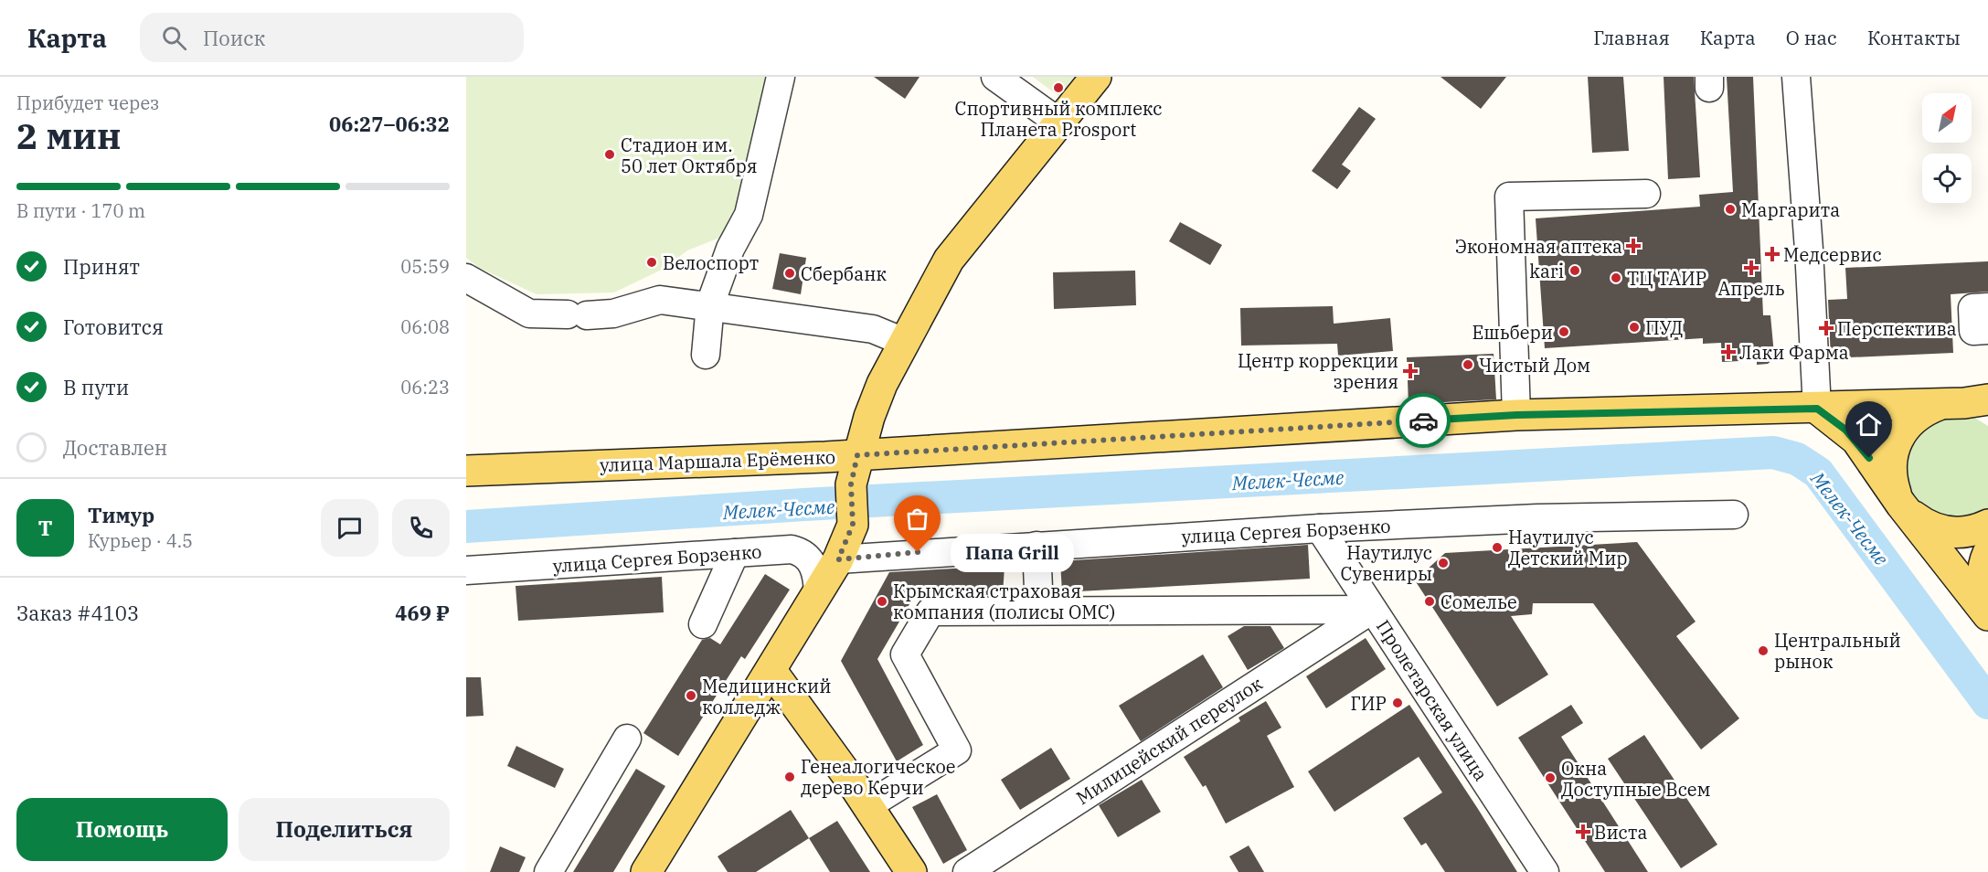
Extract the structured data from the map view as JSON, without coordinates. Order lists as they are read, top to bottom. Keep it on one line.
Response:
{"streets":{"main road":["улица Маршала Ерёменко"],"street":["улица Сергея Борзенко","Пролетарская улица","Милицейский переулок"]},"crossings":[["улица Сергея Борзенко","Пролетарская улица"],["Пролетарская улица","Милицейский переулок"]],"water":["Мелек-Чесме"],"places":{"other":["Спортивный комплекс Планета Prosport","Стадион им. 50 лет Октября","Маргарита","Велоспорт","kari","Сбербанк","ТЦ ТАИР","ПУД","Ешьбери","Чистый Дом","Наутилус Детский Мир","Папа Grill","Наутилус Сувениры","Крымская страховая компания (полисы ОМС)","Сомелье","Центральный рынок","Медицинский колледж","ГИР","Генеалогическое дерево Керчи","Окна Доступные Всем"],"health":["Экономная аптека","Медсервис","Апрель","Перспектива","Лаки Фарма","Центр коррекции зрения","Виста"]},"north":"top right","page":{"header":"Карта","search":"Поиск","nav":["Главная","Карта","О нас","Контакты"],"heading":["2 мин","Прибудет через","06:27–06:32"],"panel":["Тимур","Курьер · 4.5","Заказ #4103","469 ₽"],"bar":"В пути · 170 m","list":[["Принят","05:59"],["Готовится","06:08"],["В пути","06:23"],"Доставлен"],"round":"Т","bubble":"Папа Grill","buttons":["Помощь","Поделиться"]}}
